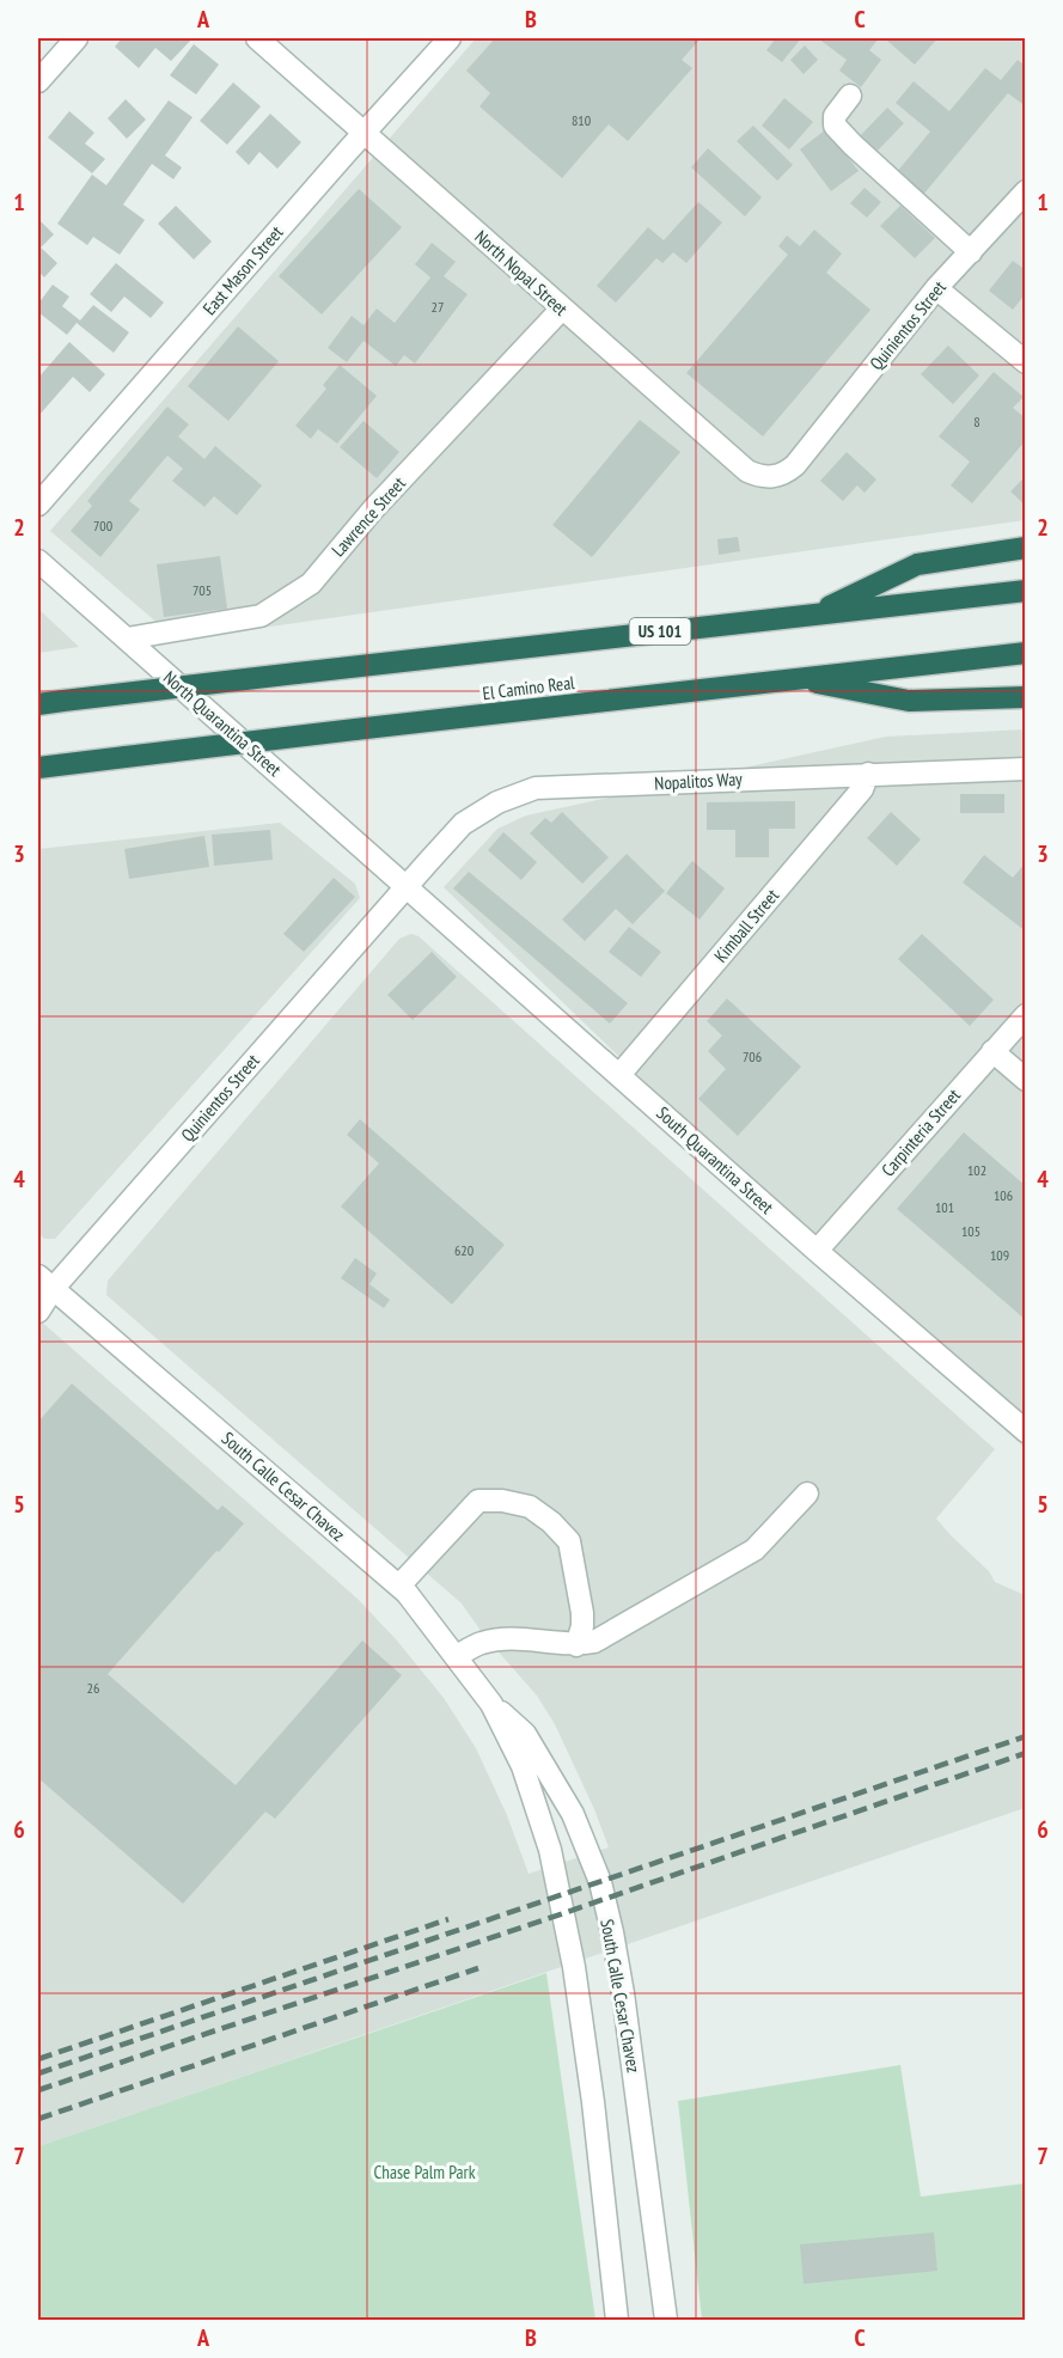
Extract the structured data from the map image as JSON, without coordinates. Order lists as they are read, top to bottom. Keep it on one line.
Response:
{"streets":{"highway":["US 101","El Camino Real"],"street":["East Mason Street","North Nopal Street","Quinientos Street","Lawrence Street","North Quarantina Street","Nopalitos Way","Kimball Street","Carpinteria Street","South Quarantina Street","South Calle Cesar Chavez"]},"crossings":[["East Mason Street","North Nopal Street"],["North Nopal Street","Quinientos Street"],["North Nopal Street","Lawrence Street"],["Quinientos Street","North Quarantina Street"],["Quinientos Street","Nopalitos Way"],["Quinientos Street","South Quarantina Street"],["Quinientos Street","South Calle Cesar Chavez"],["Lawrence Street","North Quarantina Street"],["North Quarantina Street","Nopalitos Way"],["North Quarantina Street","South Quarantina Street"],["Nopalitos Way","Kimball Street"],["Nopalitos Way","South Quarantina Street"],["Kimball Street","South Quarantina Street"],["Carpinteria Street","South Quarantina Street"]],"parks":["Chase Palm Park"],"house_numbers":["810","27","8","700","705","706","102","106","101","105","620","109","26"],"grid":{"columns":["A","B","C"],"rows":["1","2","3","4","5","6","7"]}}
